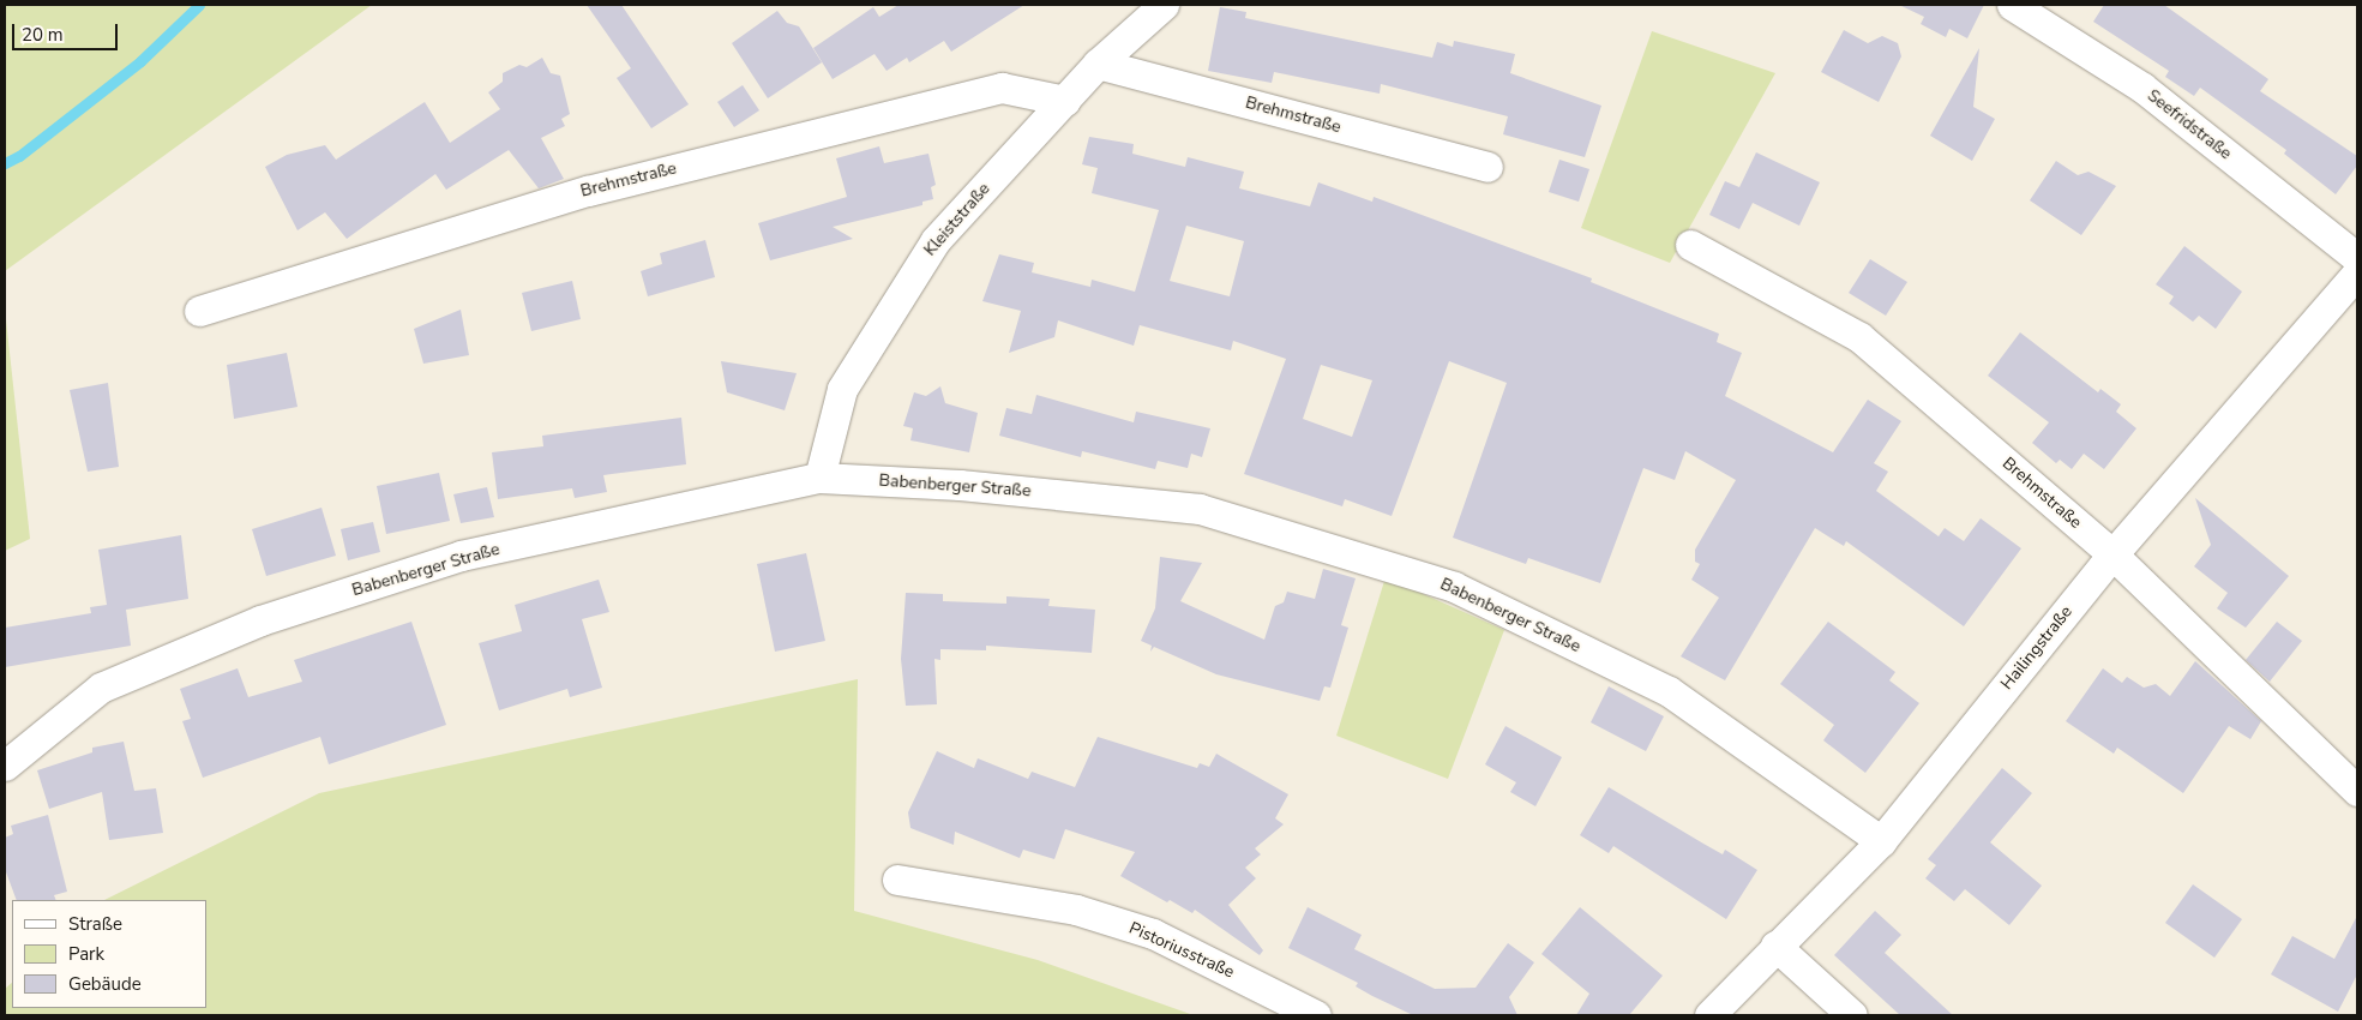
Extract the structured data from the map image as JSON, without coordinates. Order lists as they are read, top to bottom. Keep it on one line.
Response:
{"streets":{"street":["Brehmstraße","Seefridstraße","Kleiststraße","Babenberger Straße","Hailingstraße","Pistoriusstraße"]},"crossings":[["Brehmstraße","Kleiststraße"],["Brehmstraße","Hailingstraße"],["Kleiststraße","Babenberger Straße"],["Babenberger Straße","Hailingstraße"]],"legend":["Straße","Park","Gebäude"],"scale_bar":"20 m"}
